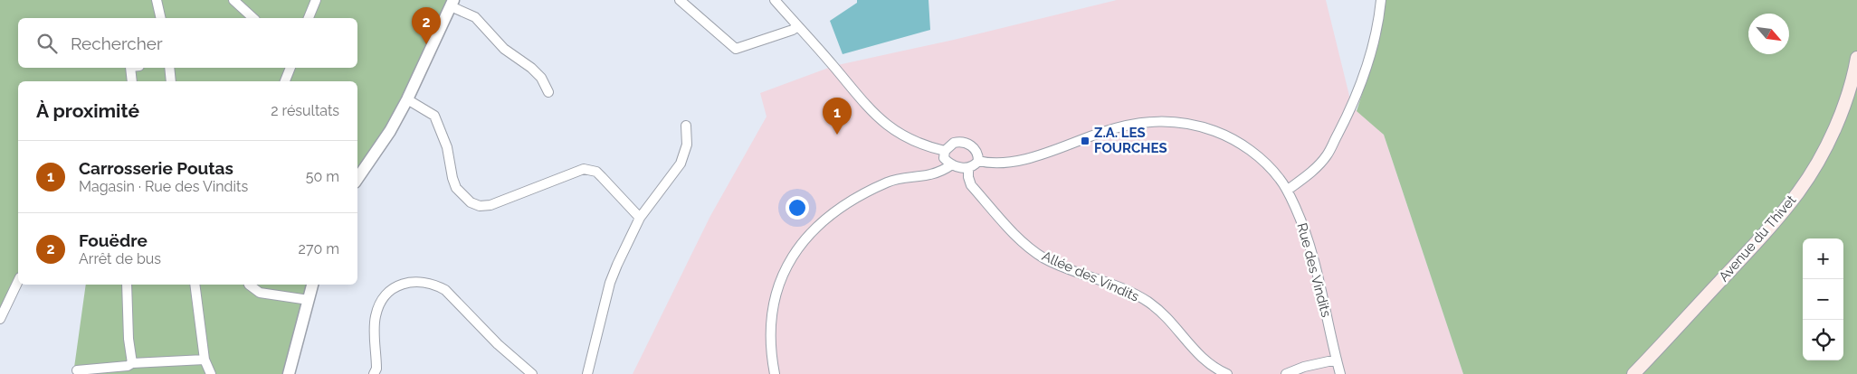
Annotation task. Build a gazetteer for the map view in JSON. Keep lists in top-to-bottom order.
{
  "streets": {
    "main road": ["Avenue du Thivet"],
    "street": ["Rue des Vindits", "Allée des Vindits"]
  },
  "crossings": [
    ["Rue des Vindits", "Allée des Vindits"]
  ],
  "places": {
    "transit": ["Z.A. LES FOURCHES"]
  },
  "north": "bottom right",
  "page": {
    "pins": ["2", "1"],
    "search": "Rechercher",
    "heading": ["À proximité", "2 résultats"],
    "list": [
      {
        "mark": "1",
        "name": "Carrosserie Poutas",
        "note": "Magasin · Rue des Vindits",
        "value": "50 m"
      },
      {
        "mark": "2",
        "name": "Fouëdre",
        "note": "Arrêt de bus",
        "value": "270 m"
      }
    ],
    "map_buttons": ["+", "−"]
  }
}
